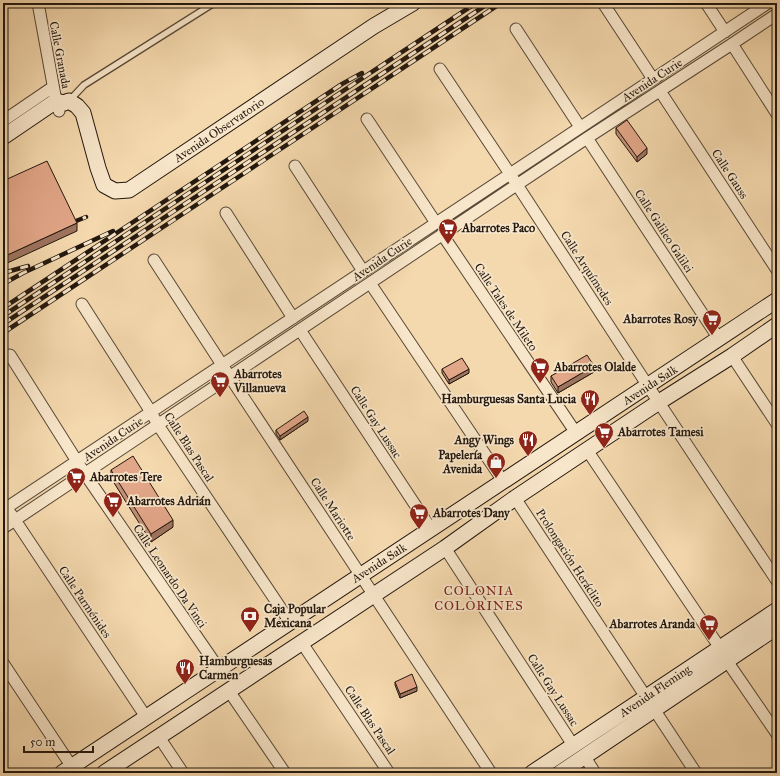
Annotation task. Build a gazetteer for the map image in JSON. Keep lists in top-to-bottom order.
{
  "streets": {
    "main road": ["Avenida Observatorio", "Avenida Salk", "Avenida Fleming"],
    "street": [
      "Calle Granada",
      "Avenida Curie",
      "Calle Gauss",
      "Calle Galileo Galilei",
      "Calle Arquímedes",
      "Calle Tales de Mileto",
      "Calle Gay Lussac",
      "Calle Blas Pascal",
      "Calle Mariotte",
      "Prolongación Heráclito",
      "Calle Leonardo Da Vinci",
      "Calle Parménides"
    ]
  },
  "crossings": [
    ["Calle Granada", "Avenida Observatorio"],
    ["Avenida Curie", "Calle Gauss"],
    ["Avenida Curie", "Calle Galileo Galilei"],
    ["Avenida Curie", "Calle Arquímedes"],
    ["Avenida Curie", "Calle Tales de Mileto"],
    ["Avenida Curie", "Calle Gay Lussac"],
    ["Avenida Curie", "Calle Blas Pascal"],
    ["Avenida Curie", "Calle Mariotte"],
    ["Avenida Curie", "Calle Leonardo Da Vinci"],
    ["Avenida Curie", "Calle Parménides"],
    ["Calle Galileo Galilei", "Avenida Salk"],
    ["Calle Arquímedes", "Avenida Salk"],
    ["Calle Tales de Mileto", "Avenida Salk"],
    ["Avenida Salk", "Calle Gay Lussac"],
    ["Avenida Salk", "Calle Blas Pascal"],
    ["Avenida Salk", "Calle Mariotte"],
    ["Avenida Salk", "Prolongación Heráclito"],
    ["Avenida Salk", "Calle Leonardo Da Vinci"],
    ["Avenida Salk", "Calle Parménides"],
    ["Calle Gay Lussac", "Avenida Fleming"],
    ["Prolongación Heráclito", "Avenida Fleming"]
  ],
  "districts": ["COLONIA COLORINES"],
  "places": {
    "supermarket": [
      "Abarrotes Paco",
      "Abarrotes Rosy",
      "Abarrotes Olalde",
      "Abarrotes Villanueva",
      "Abarrotes Tamesi",
      "Abarrotes Tere",
      "Abarrotes Adrián",
      "Abarrotes Dany",
      "Abarrotes Aranda"
    ],
    "restaurant": ["Hamburguesas Santa Lucia", "Angy Wings", "Hamburguesas Carmen"],
    "shop": ["Papelería Avenida"],
    "bank": ["Caja Popular Mexicana"]
  },
  "scale_bar": "50 m"
}
